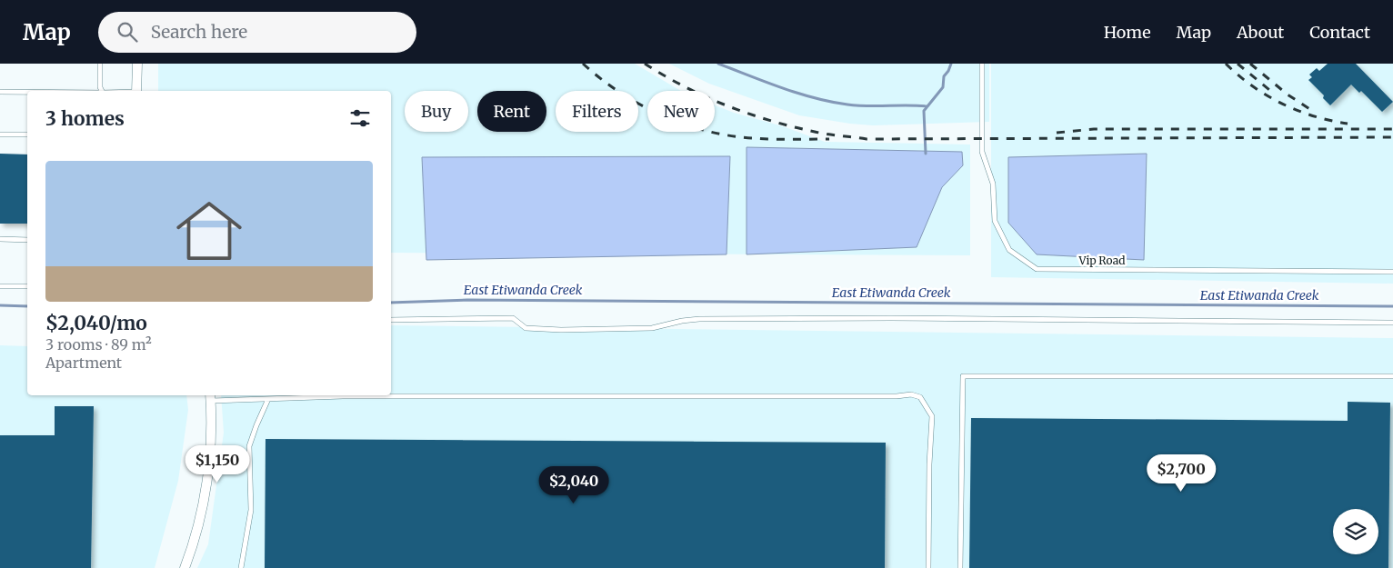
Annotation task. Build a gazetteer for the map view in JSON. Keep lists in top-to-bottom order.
{
  "streets": {
    "lane": ["Vip Road"]
  },
  "water": ["East Etiwanda Creek"],
  "page": {
    "header": "Map",
    "search": "Search here",
    "nav": [
      "Home",
      "Map",
      "About",
      "Contact"
    ],
    "chip": [
      "Buy",
      "Rent",
      "Filters",
      "New"
    ],
    "heading": "3 homes",
    "list": [
      {
        "name": "$2,040/mo",
        "note": "3 rooms · 89 m² · Apartment"
      }
    ],
    "price": ["$1,150", "$2,700", "$2,040"]
  }
}
